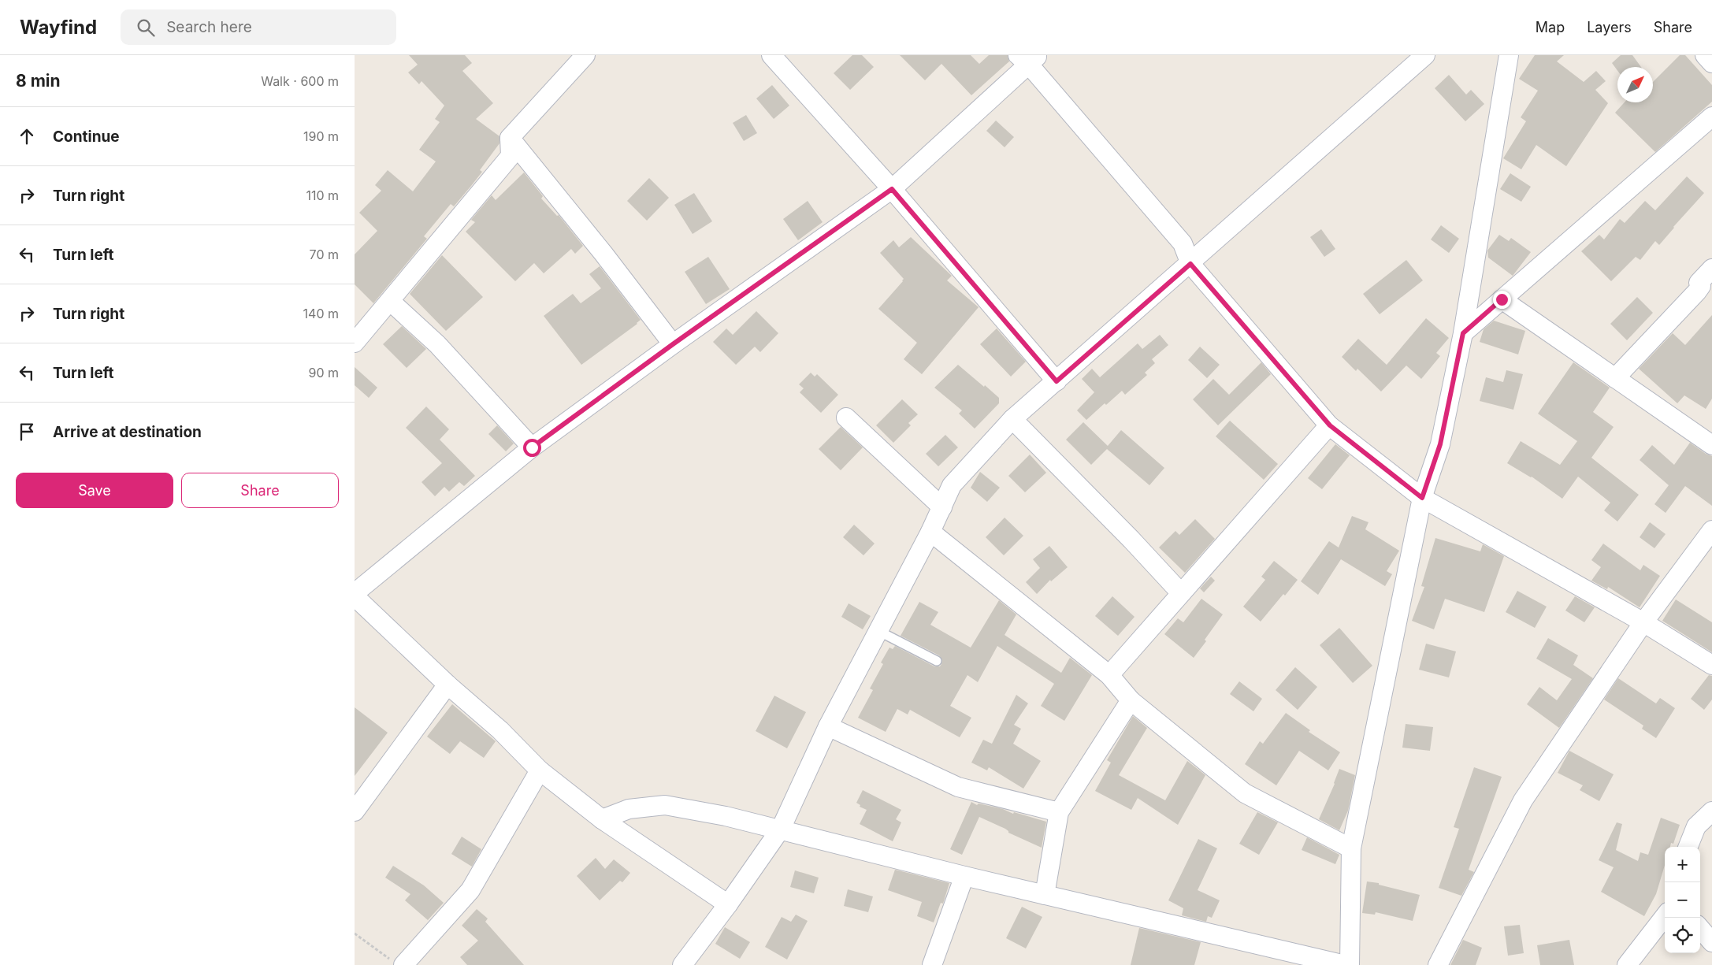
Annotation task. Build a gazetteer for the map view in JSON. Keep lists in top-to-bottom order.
{
  "north": "top right",
  "page": {
    "header": "Wayfind",
    "search": "Search here",
    "nav": ["Map", "Layers", "Share"],
    "heading": ["8 min", "Walk · 600 m"],
    "list": [
      ["Continue", "190 m"],
      ["Turn right", "110 m"],
      ["Turn left", "70 m"],
      ["Turn right", "140 m"],
      ["Turn left", "90 m"],
      "Arrive at destination"
    ],
    "buttons": ["Save", "Share"],
    "map_buttons": ["+", "−"]
  }
}
